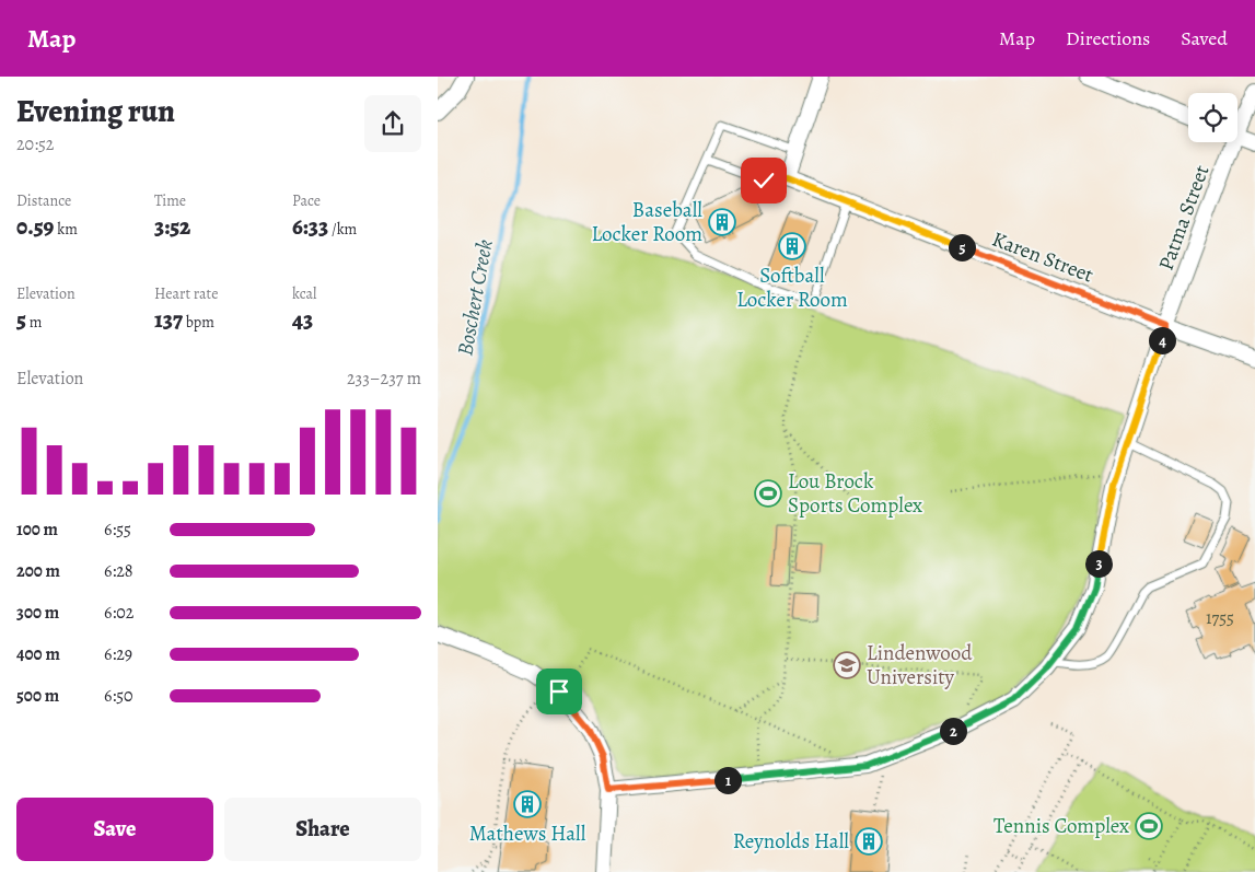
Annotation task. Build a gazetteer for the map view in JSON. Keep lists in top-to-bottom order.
{
  "streets": {
    "street": ["Patma Street", "Karen Street"]
  },
  "crossings": [
    ["Patma Street", "Karen Street"]
  ],
  "water": ["Boschert Creek"],
  "places": {
    "building": [
      "Baseball Locker Room",
      "Softball Locker Room",
      "Mathews Hall",
      "Reynolds Hall"
    ],
    "sports": ["Lou Brock Sports Complex", "Tennis Complex"],
    "school or university": ["Lindenwood University"]
  },
  "house_numbers": ["1755"],
  "page": {
    "header": "Map",
    "nav": ["Map", "Directions", "Saved"],
    "heading": ["Evening run", "20:52"],
    "stats": [
      ["Distance", "0.59 km"],
      ["Time", "3:52"],
      ["Pace", "6:33 /km"],
      ["Elevation", "5 m"],
      ["Heart rate", "137 bpm"],
      ["kcal", "43"]
    ],
    "pins": [
      "5",
      "4",
      "3",
      "2",
      "1"
    ],
    "chart": ["Elevation", "233–237 m"],
    "list": [
      {
        "name": "100 m",
        "note": "6:55"
      },
      {
        "name": "200 m",
        "note": "6:28"
      },
      {
        "name": "300 m",
        "note": "6:02"
      },
      {
        "name": "400 m",
        "note": "6:29"
      },
      {
        "name": "500 m",
        "note": "6:50"
      }
    ],
    "buttons": ["Save", "Share"]
  }
}
